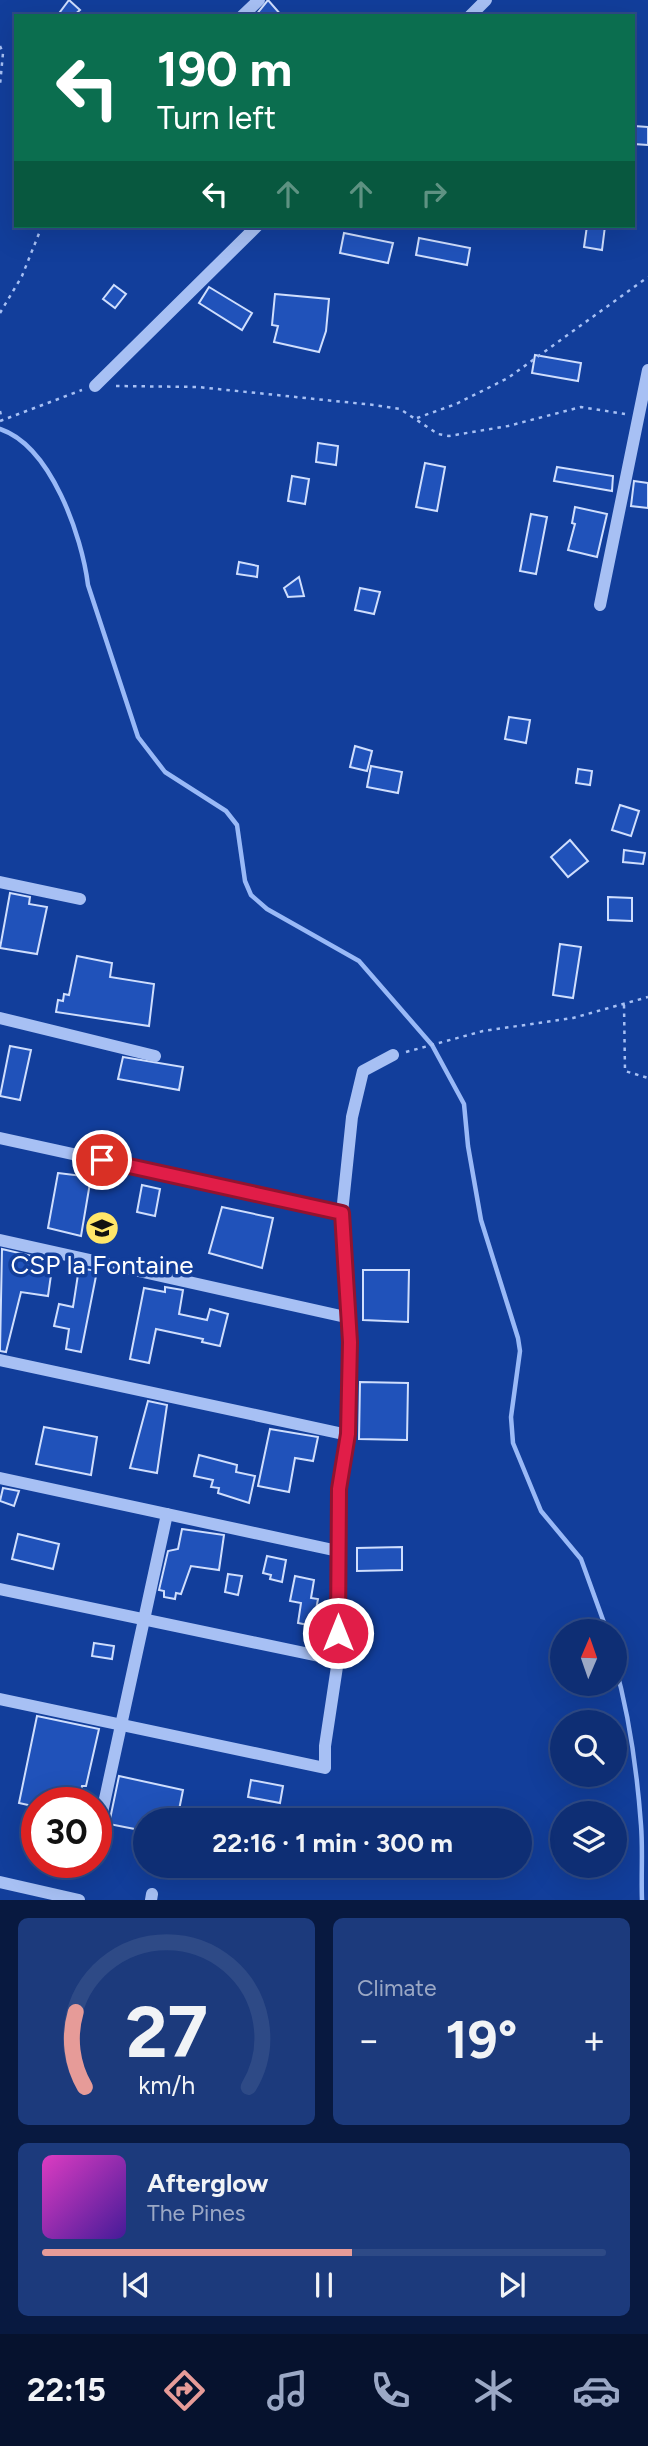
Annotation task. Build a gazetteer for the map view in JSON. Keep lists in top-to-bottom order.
{
  "places": {
    "school or university": ["CSP la Fontaine"]
  },
  "north": "top",
  "page": {
    "turn": ["190 m", "Turn left"],
    "limit": "30",
    "trip": "22:16 · 1 min · 300 m",
    "tile": "Climate",
    "heat": ["−", "19°", "+"],
    "song": ["Afterglow", "The Pines"],
    "tabs": "22:15",
    "gauge": ["27", "km/h"]
  }
}
